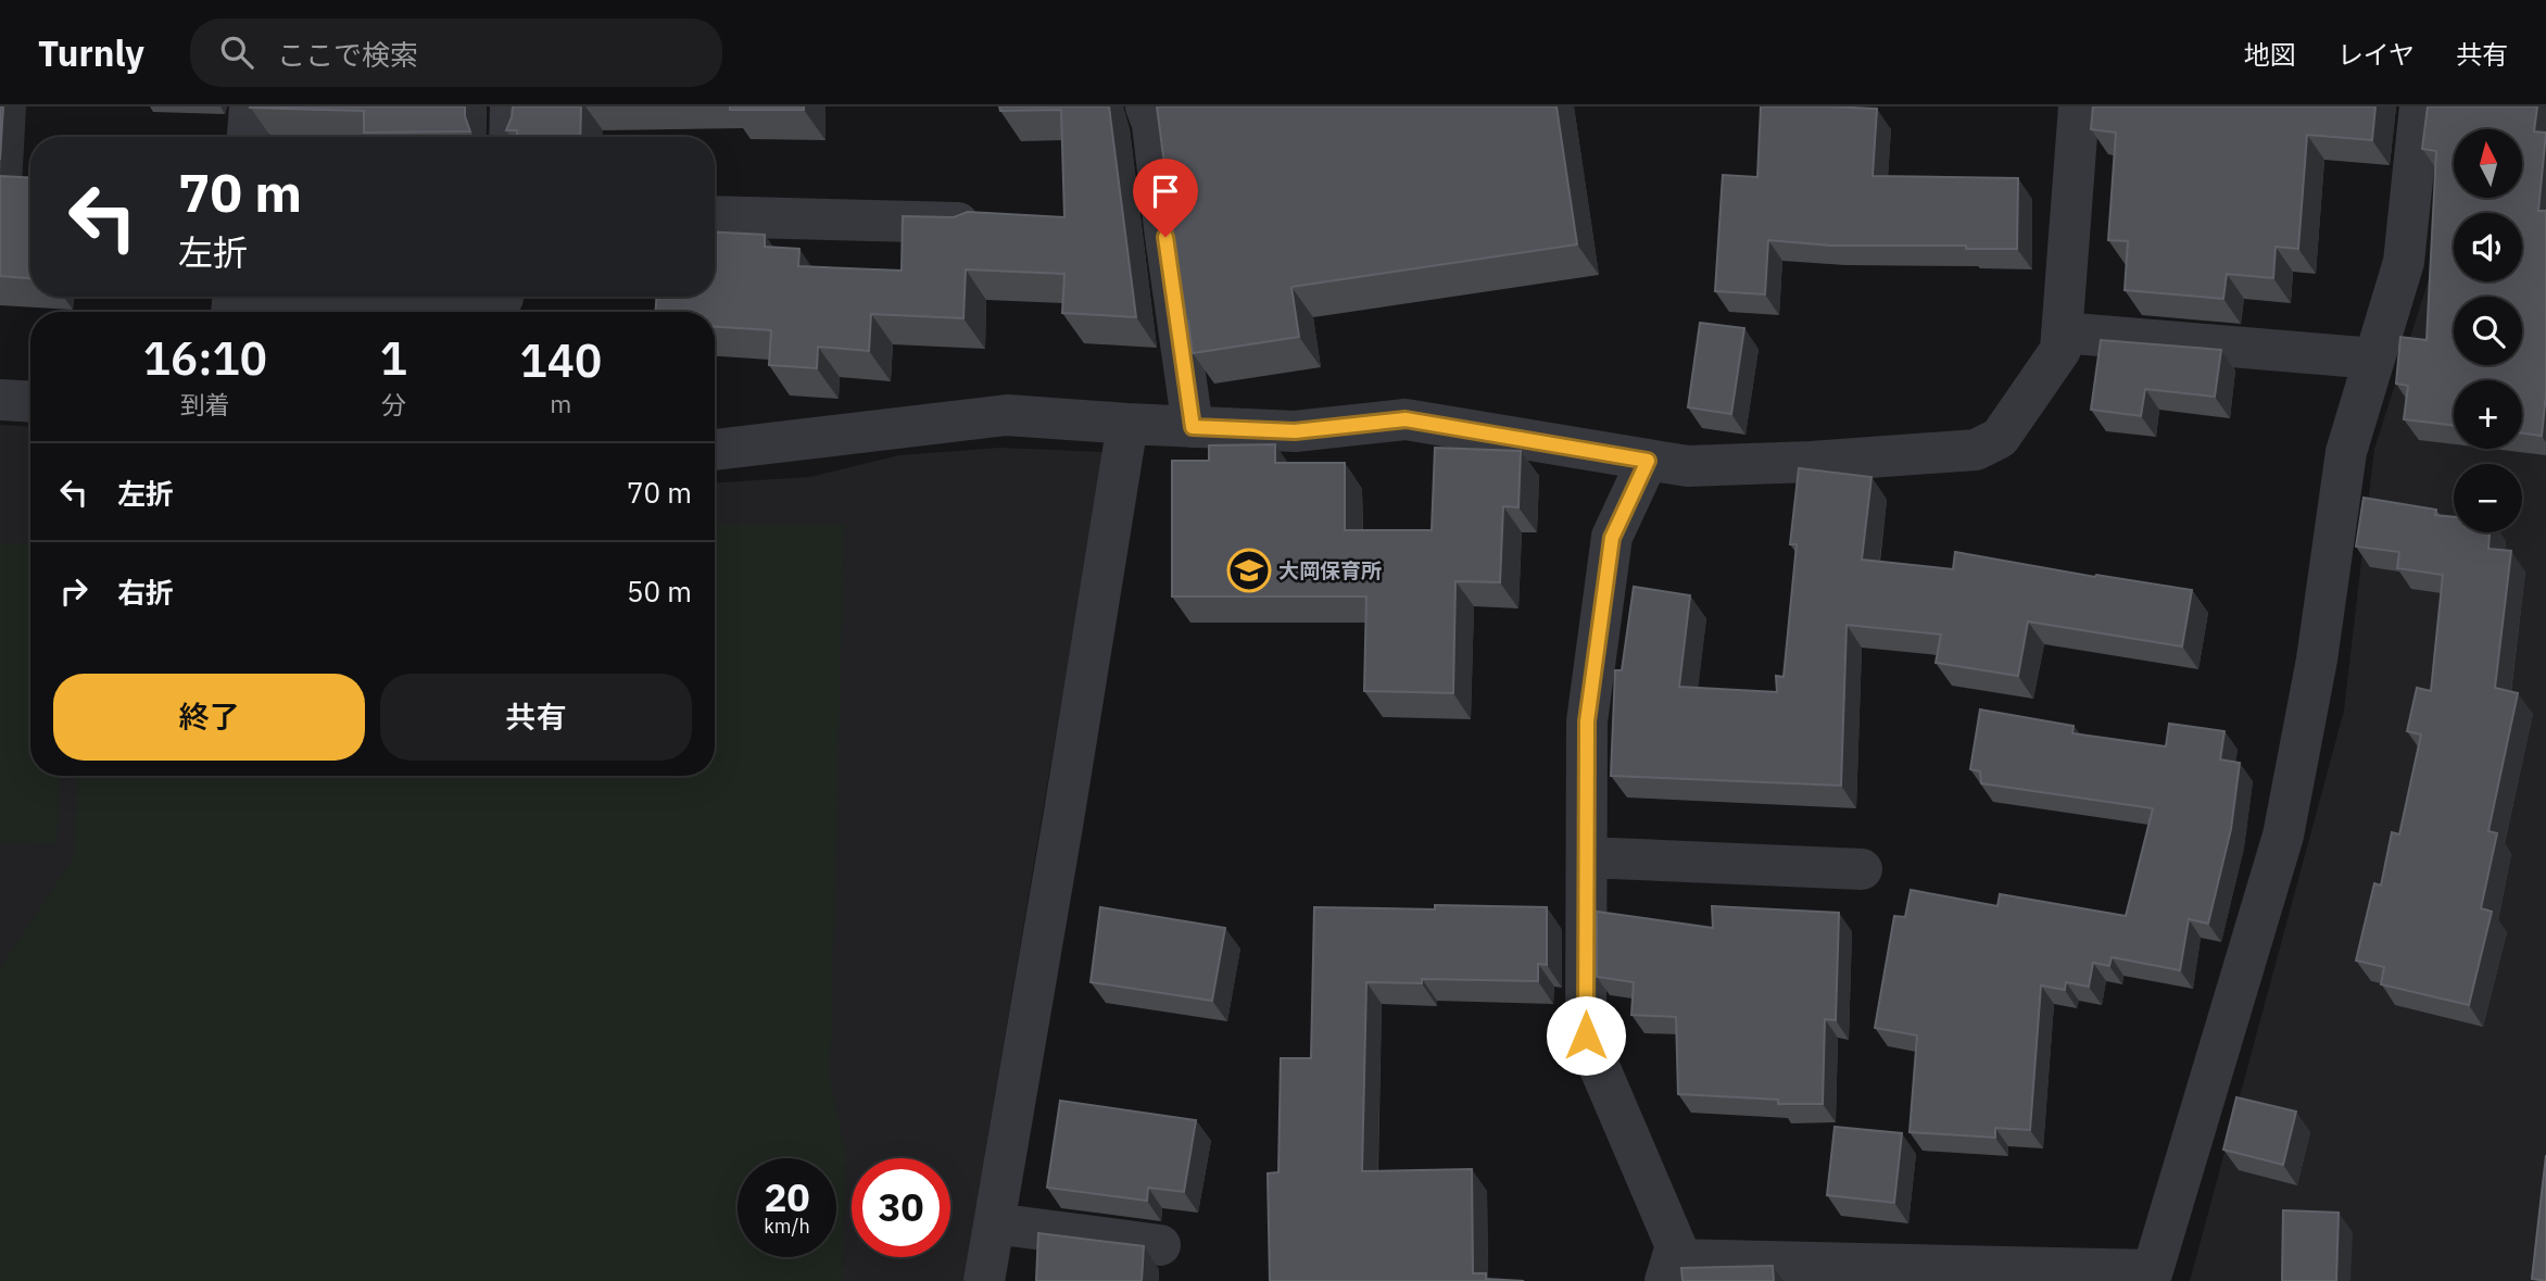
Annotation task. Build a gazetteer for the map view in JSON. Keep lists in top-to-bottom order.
{
  "places": {
    "school or university": ["大岡保育所"]
  },
  "north": "top",
  "page": {
    "header": "Turnly",
    "search": "ここで検索",
    "nav": ["地図", "レイヤ", "共有"],
    "map_buttons": ["+", "−"],
    "turn": ["70 m", "左折"],
    "eta": [
      "16:10",
      "到着",
      "1",
      "分",
      "140",
      "m"
    ],
    "list": [
      {
        "name": "左折",
        "value": "70 m"
      },
      {
        "name": "右折",
        "value": "50 m"
      }
    ],
    "buttons": ["終了", "共有"],
    "speed": "20 km/h",
    "limit": "30"
  }
}
